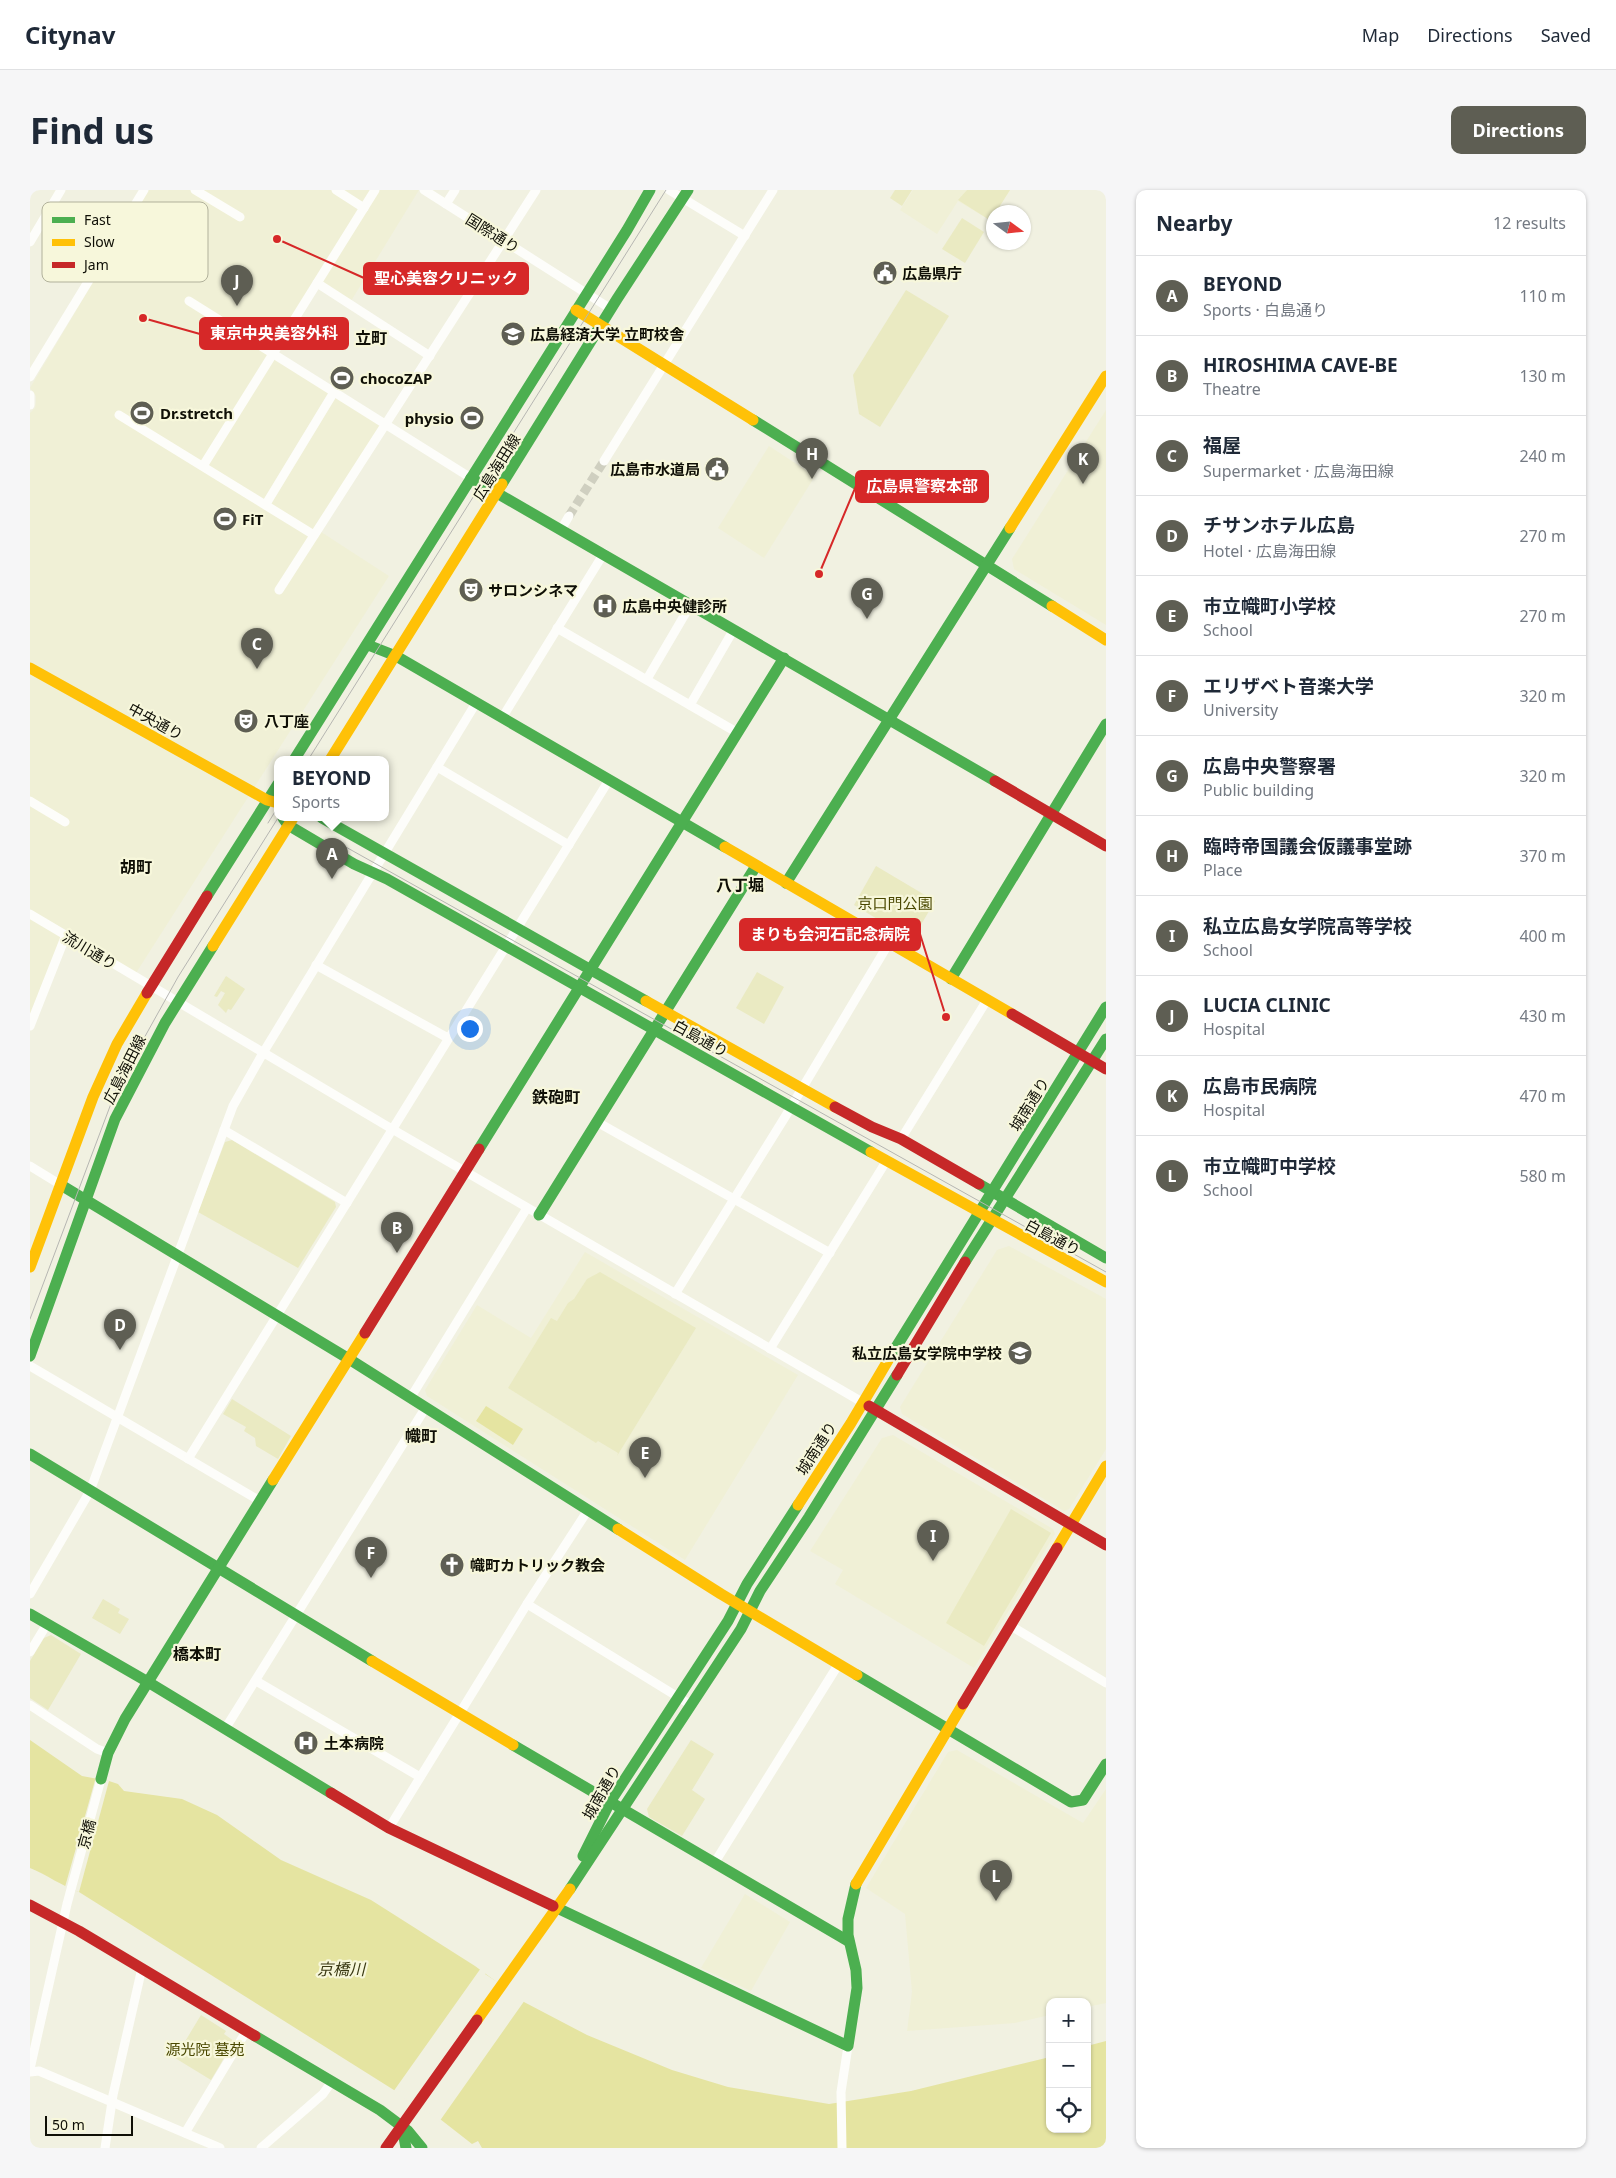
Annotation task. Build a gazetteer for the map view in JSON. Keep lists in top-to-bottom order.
{
  "streets": {
    "street": [
      "国際通り",
      "広島海田線",
      "中央通り",
      "流川通り",
      "白島通り",
      "城南通り",
      "京橋"
    ]
  },
  "crossings": [
    ["国際通り", "広島海田線"],
    ["広島海田線", "中央通り"],
    ["広島海田線", "流川通り"],
    ["流川通り", "城南通り"],
    ["白島通り", "城南通り"]
  ],
  "districts": [
    "立町",
    "胡町",
    "八丁堀",
    "鉄砲町",
    "幟町",
    "橋本町"
  ],
  "water": ["京橋川"],
  "parks": ["京口門公園", "源光院 墓苑"],
  "places": {
    "other": [
      "聖心美容クリニック",
      "東京中央美容外科",
      "広島県警察本部",
      "まりも会河石記念病院"
    ],
    "public building": ["広島県庁", "広島市水道局"],
    "school or university": ["広島経済大学 立町校舎", "私立広島女学院中学校"],
    "sports": [
      "chocoZAP",
      "Dr.stretch",
      "physio",
      "FiT"
    ],
    "theatre": ["サロンシネマ", "八丁座"],
    "hospital": ["広島中央健診所", "土本病院"],
    "church": ["幟町カトリック教会"]
  },
  "legend": ["Fast", "Slow", "Jam"],
  "scale_bar": "50 m",
  "north": "right",
  "page": {
    "header": "Citynav",
    "nav": ["Map", "Directions", "Saved"],
    "buttons": "Directions",
    "title": "Find us",
    "heading": ["Nearby", "12 results"],
    "list": [
      {
        "mark": "A",
        "name": "BEYOND",
        "note": "Sports · 白島通り",
        "value": "110 m"
      },
      {
        "mark": "B",
        "name": "HIROSHIMA CAVE-BE",
        "note": "Theatre",
        "value": "130 m"
      },
      {
        "mark": "C",
        "name": "福屋",
        "note": "Supermarket · 広島海田線",
        "value": "240 m"
      },
      {
        "mark": "D",
        "name": "チサンホテル広島",
        "note": "Hotel · 広島海田線",
        "value": "270 m"
      },
      {
        "mark": "E",
        "name": "市立幟町小学校",
        "note": "School",
        "value": "270 m"
      },
      {
        "mark": "F",
        "name": "エリザベト音楽大学",
        "note": "University",
        "value": "320 m"
      },
      {
        "mark": "G",
        "name": "広島中央警察署",
        "note": "Public building",
        "value": "320 m"
      },
      {
        "mark": "H",
        "name": "臨時帝国議会仮議事堂跡",
        "note": "Place",
        "value": "370 m"
      },
      {
        "mark": "I",
        "name": "私立広島女学院高等学校",
        "note": "School",
        "value": "400 m"
      },
      {
        "mark": "J",
        "name": "LUCIA CLINIC",
        "note": "Hospital",
        "value": "430 m"
      },
      {
        "mark": "K",
        "name": "広島市民病院",
        "note": "Hospital",
        "value": "470 m"
      },
      {
        "mark": "L",
        "name": "市立幟町中学校",
        "note": "School",
        "value": "580 m"
      }
    ],
    "pins": [
      "J",
      "H",
      "K",
      "G",
      "C",
      "A",
      "B",
      "D",
      "E",
      "I",
      "F",
      "L"
    ],
    "popup": ["BEYOND", "Sports"],
    "map_buttons": ["+", "−"],
    "scale": "50 m"
  }
}
